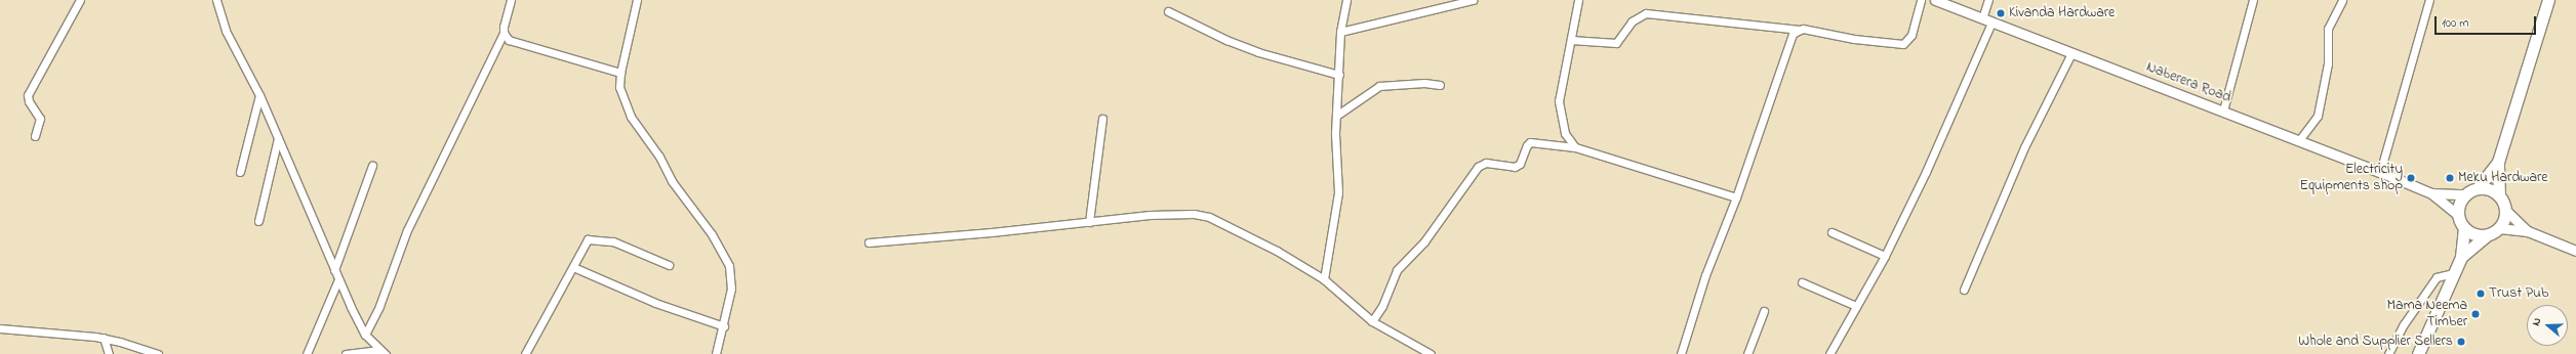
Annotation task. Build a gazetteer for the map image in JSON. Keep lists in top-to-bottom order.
{
  "streets": {
    "street": ["Naberera Road"]
  },
  "places": [
    "Kivanda Hardware",
    "Electricity Equipments shop",
    "Meku Hardware",
    "Trust Pub",
    "Mama Neema Timber",
    "Whole and Supplier Sellers"
  ],
  "scale_bar": "100 m",
  "north": "left"
}
